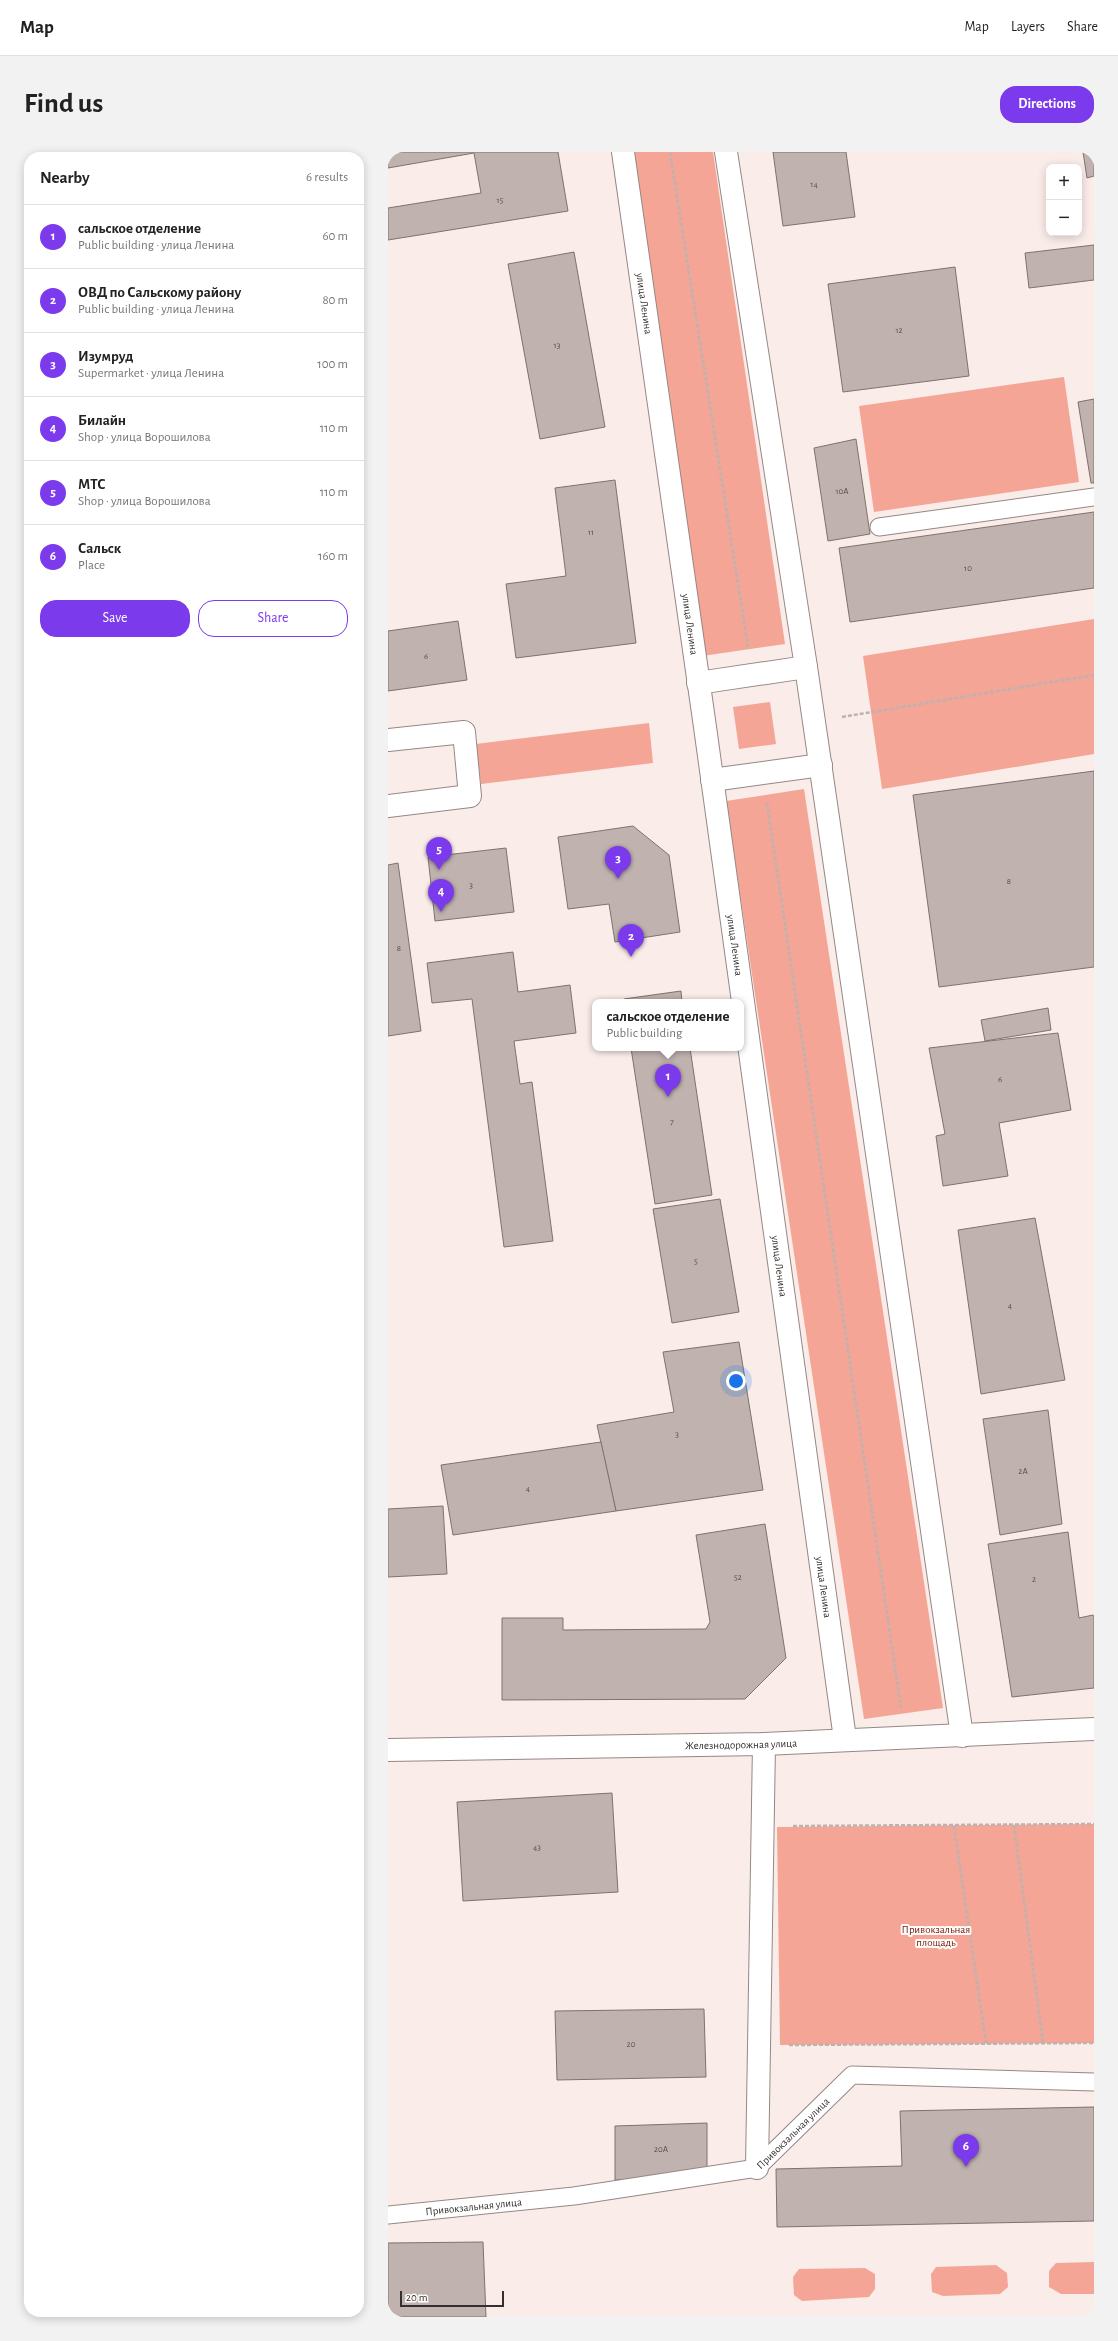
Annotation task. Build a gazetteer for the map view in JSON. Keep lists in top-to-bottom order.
{
  "streets": {
    "street": ["улица Ленина", "Железнодорожная улица"],
    "lane": ["Привокзальная улица"]
  },
  "crossings": [
    ["улица Ленина", "Железнодорожная улица"]
  ],
  "parks": ["Привокзальная площадь"],
  "house_numbers": [
    "14",
    "15",
    "12",
    "13",
    "10А",
    "11",
    "10",
    "6",
    "8",
    "3",
    "8",
    "6",
    "7",
    "5",
    "4",
    "3",
    "2А",
    "4",
    "52",
    "2",
    "43",
    "20",
    "20А"
  ],
  "scale_bar": "20 m",
  "page": {
    "header": "Map",
    "nav": ["Map", "Layers", "Share"],
    "buttons": [
      "Directions",
      ["Save", "Share"]
    ],
    "title": "Find us",
    "heading": ["Nearby", "6 results"],
    "map_buttons": ["+", "−"],
    "list": [
      {
        "mark": "1",
        "name": "сальское отделение",
        "note": "Public building · улица Ленина",
        "value": "60 m"
      },
      {
        "mark": "2",
        "name": "ОВД по Сальскому району",
        "note": "Public building · улица Ленина",
        "value": "80 m"
      },
      {
        "mark": "3",
        "name": "Изумруд",
        "note": "Supermarket · улица Ленина",
        "value": "100 m"
      },
      {
        "mark": "4",
        "name": "Билайн",
        "note": "Shop · улица Ворошилова",
        "value": "110 m"
      },
      {
        "mark": "5",
        "name": "МТС",
        "note": "Shop · улица Ворошилова",
        "value": "110 m"
      },
      {
        "mark": "6",
        "name": "Сальск",
        "note": "Place",
        "value": "160 m"
      }
    ],
    "pins": [
      "5",
      "3",
      "4",
      "2",
      "1",
      "6"
    ],
    "popup": ["сальское отделение", "Public building"],
    "scale": "20 m"
  }
}
